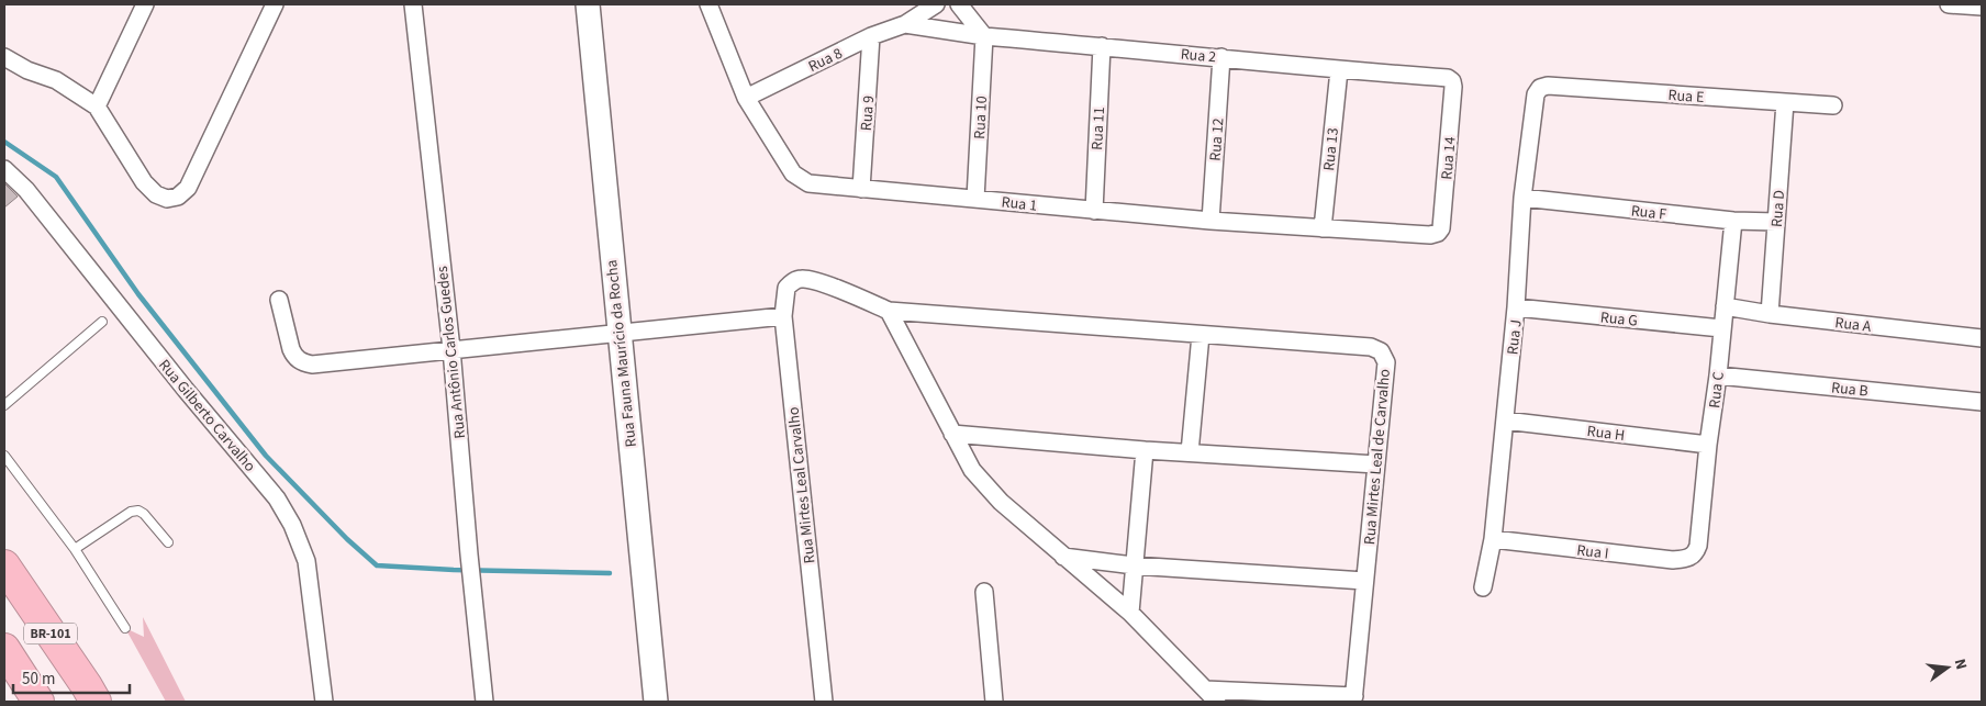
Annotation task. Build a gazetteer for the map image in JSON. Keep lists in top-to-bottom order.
{
  "streets": {
    "highway": ["BR-101"],
    "street": [
      "Rua 2",
      "Rua 8",
      "Rua E",
      "Rua 9",
      "Rua 10",
      "Rua 11",
      "Rua 12",
      "Rua 13",
      "Rua 14",
      "Rua 1",
      "Rua D",
      "Rua F",
      "Rua G",
      "Rua A",
      "Rua J",
      "Rua Antônio Carlos Guedes",
      "Rua Fauna Maurício da Rocha",
      "Rua B",
      "Rua C",
      "Rua Gilberto Carvalho",
      "Rua H",
      "Rua Mirtes Leal de Carvalho",
      "Rua Mirtes Leal Carvalho",
      "Rua I"
    ]
  },
  "crossings": [
    ["Rua 2", "Rua 10"],
    ["Rua 2", "Rua 11"],
    ["Rua 2", "Rua 12"],
    ["Rua 2", "Rua 13"],
    ["Rua 2", "Rua 14"],
    ["Rua 8", "Rua 9"],
    ["Rua 8", "Rua 1"],
    ["Rua E", "Rua D"],
    ["Rua E", "Rua J"],
    ["Rua 9", "Rua 1"],
    ["Rua 10", "Rua 1"],
    ["Rua 11", "Rua 1"],
    ["Rua 12", "Rua 1"],
    ["Rua 13", "Rua 1"],
    ["Rua 14", "Rua 1"],
    ["Rua D", "Rua F"],
    ["Rua D", "Rua A"],
    ["Rua F", "Rua J"],
    ["Rua F", "Rua C"],
    ["Rua G", "Rua J"],
    ["Rua G", "Rua C"],
    ["Rua A", "Rua C"],
    ["Rua J", "Rua H"],
    ["Rua J", "Rua I"],
    ["Rua B", "Rua C"],
    ["Rua C", "Rua H"],
    ["Rua C", "Rua I"],
    ["Rua Mirtes Leal de Carvalho", "Rua Mirtes Leal Carvalho"]
  ],
  "scale_bar": "50 m",
  "north": "right"
}
